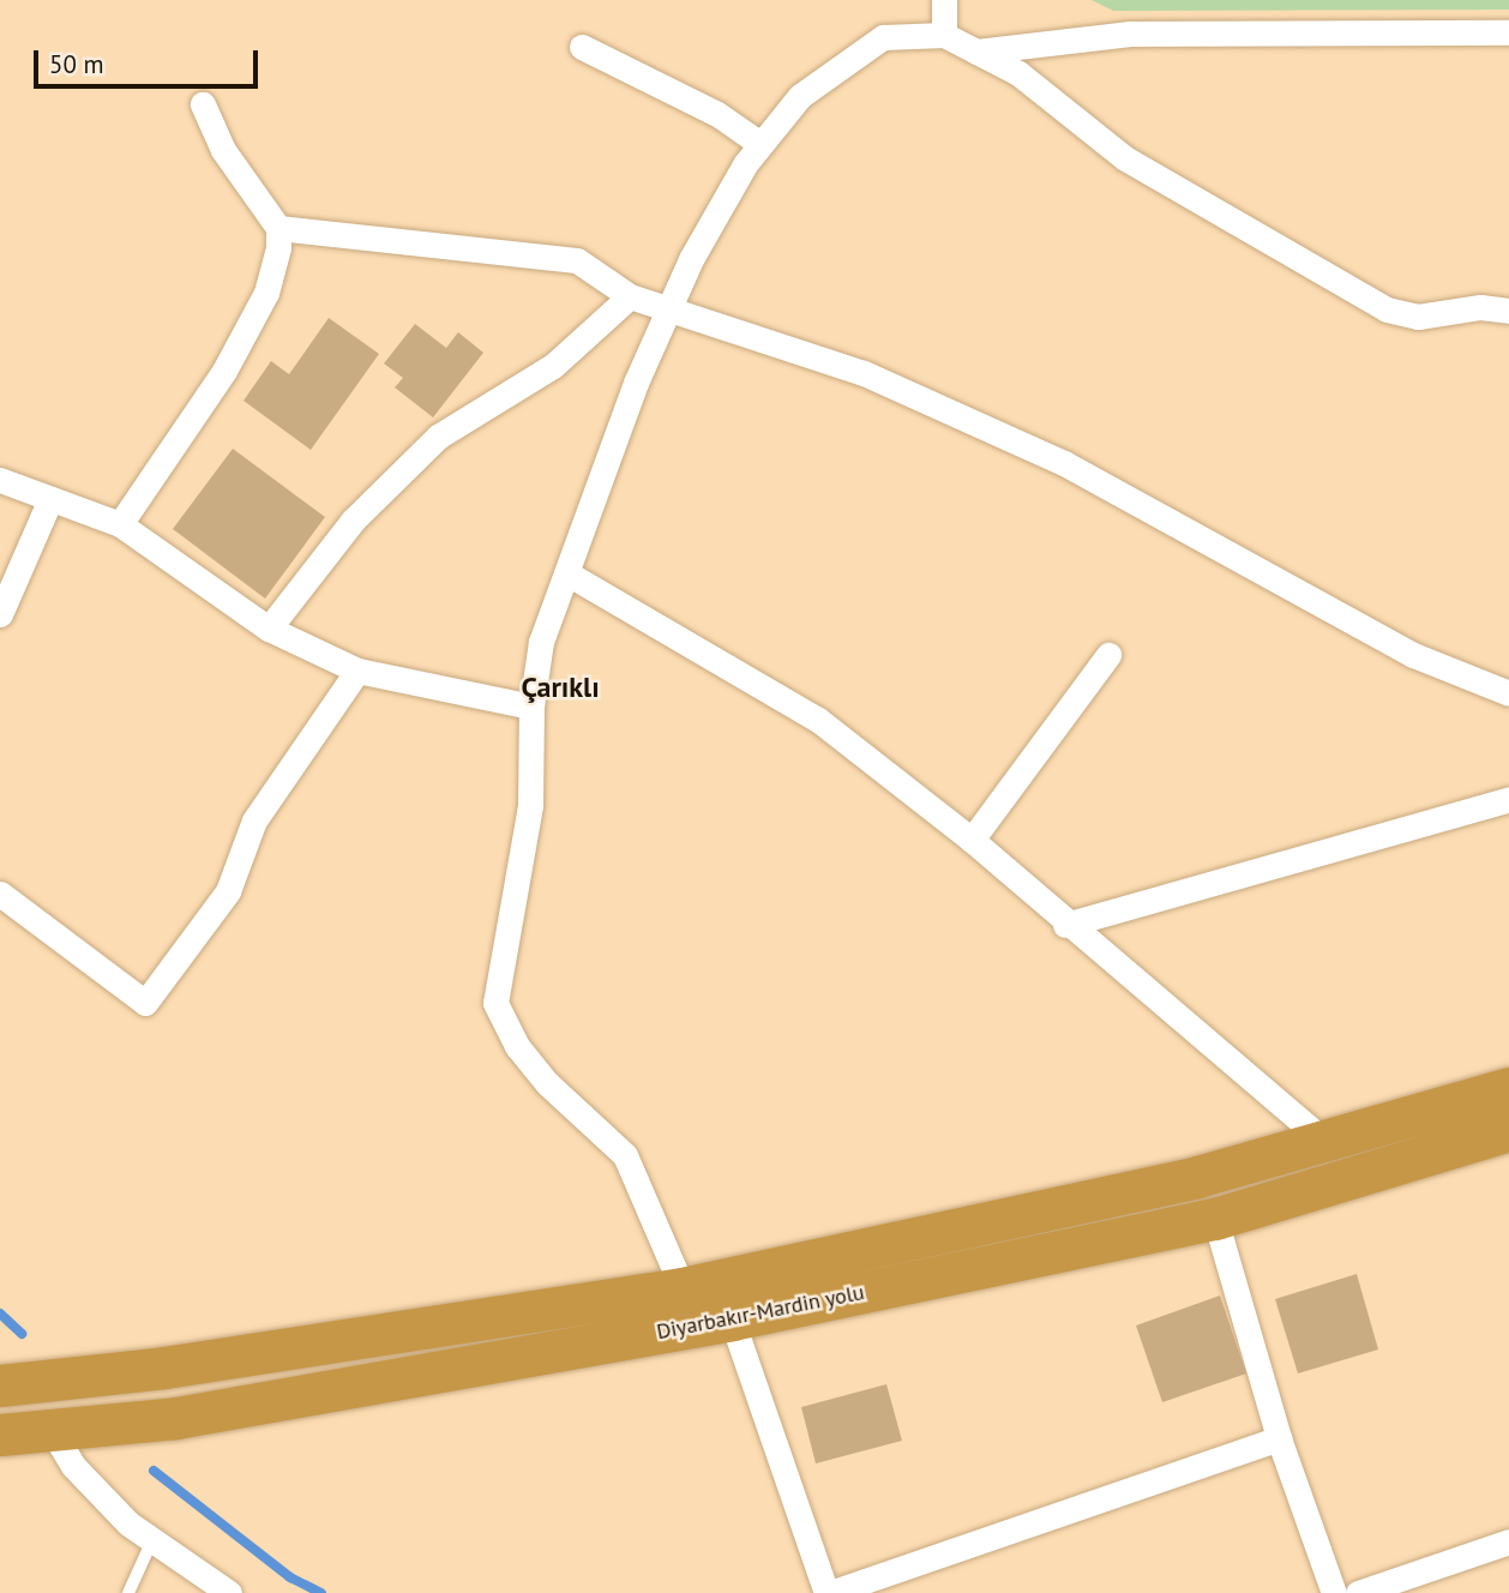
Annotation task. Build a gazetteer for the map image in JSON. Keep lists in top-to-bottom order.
{
  "streets": {
    "highway": ["Diyarbakır-Mardin yolu"]
  },
  "districts": ["Çarıklı"],
  "scale_bar": "50 m"
}
